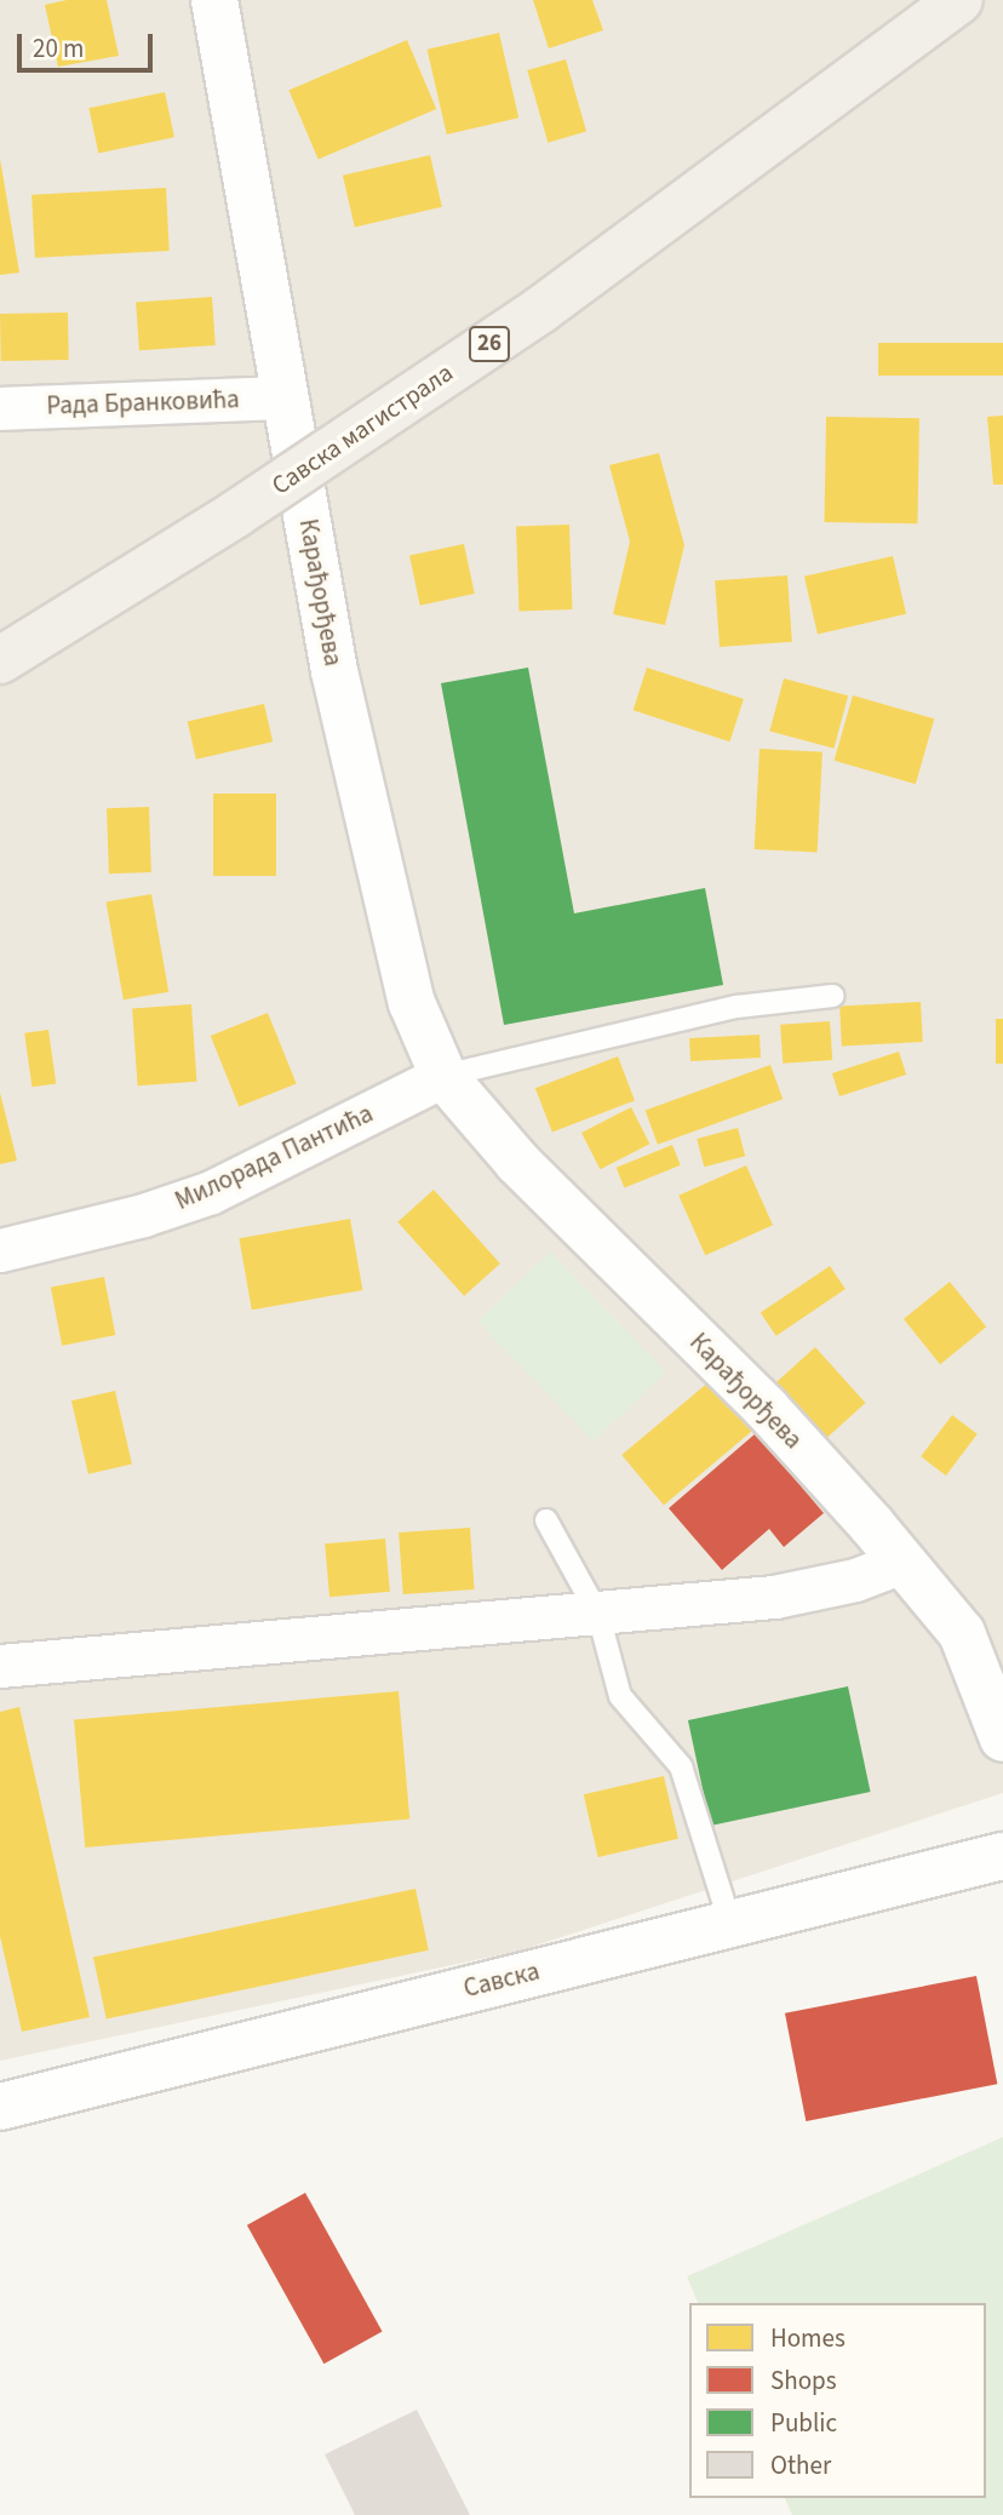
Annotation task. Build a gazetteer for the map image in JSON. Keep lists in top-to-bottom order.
{
  "streets": {
    "main road": ["26", "Савска магистрала"],
    "street": [
      "Рада Бранковића",
      "Карађорђева",
      "Милорада Пантића",
      "Савска"
    ]
  },
  "crossings": [
    ["Рада Бранковића", "Карађорђева"],
    ["Карађорђева", "Милорада Пантића"]
  ],
  "legend": [
    "Homes",
    "Shops",
    "Public",
    "Other"
  ],
  "scale_bar": "20 m"
}
